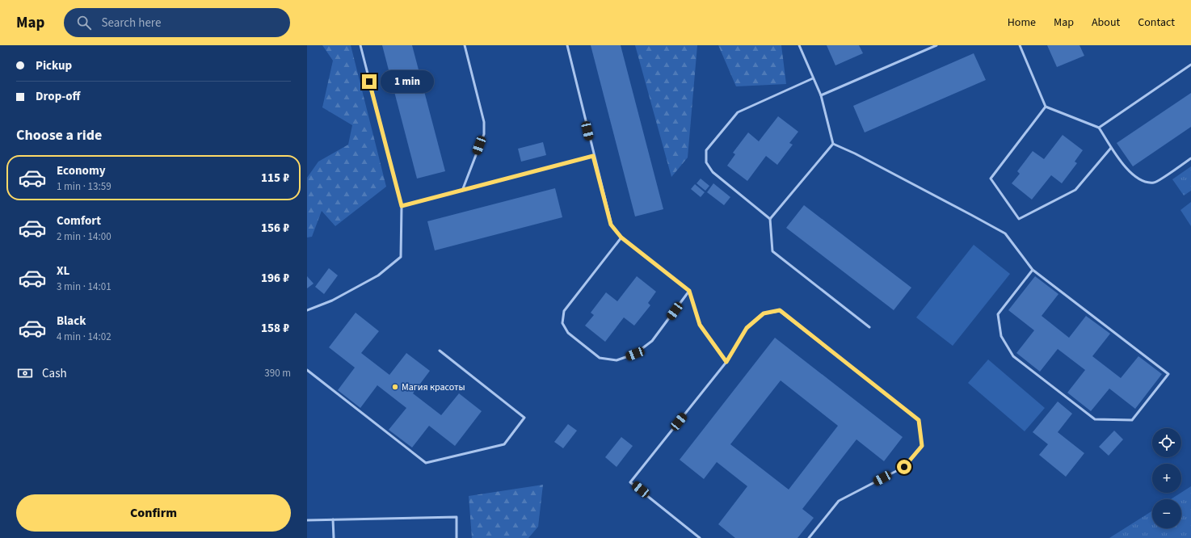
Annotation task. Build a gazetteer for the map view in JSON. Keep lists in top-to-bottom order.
{
  "places": ["Магия красоты"],
  "page": {
    "header": "Map",
    "search": "Search here",
    "nav": [
      "Home",
      "Map",
      "About",
      "Contact"
    ],
    "banner": ["Pickup", "Drop-off"],
    "bubble": "1 min",
    "heading": "Choose a ride",
    "list": [
      {
        "name": "Economy",
        "note": "1 min · 13:59",
        "value": "115 ₽"
      },
      {
        "name": "Comfort",
        "note": "2 min · 14:00",
        "value": "156 ₽"
      },
      {
        "name": "XL",
        "note": "3 min · 14:01",
        "value": "196 ₽"
      },
      {
        "name": "Black",
        "note": "4 min · 14:02",
        "value": "158 ₽"
      }
    ],
    "pay": ["Cash", "390 m"],
    "map_buttons": ["+", "−"],
    "buttons": "Confirm"
  }
}
